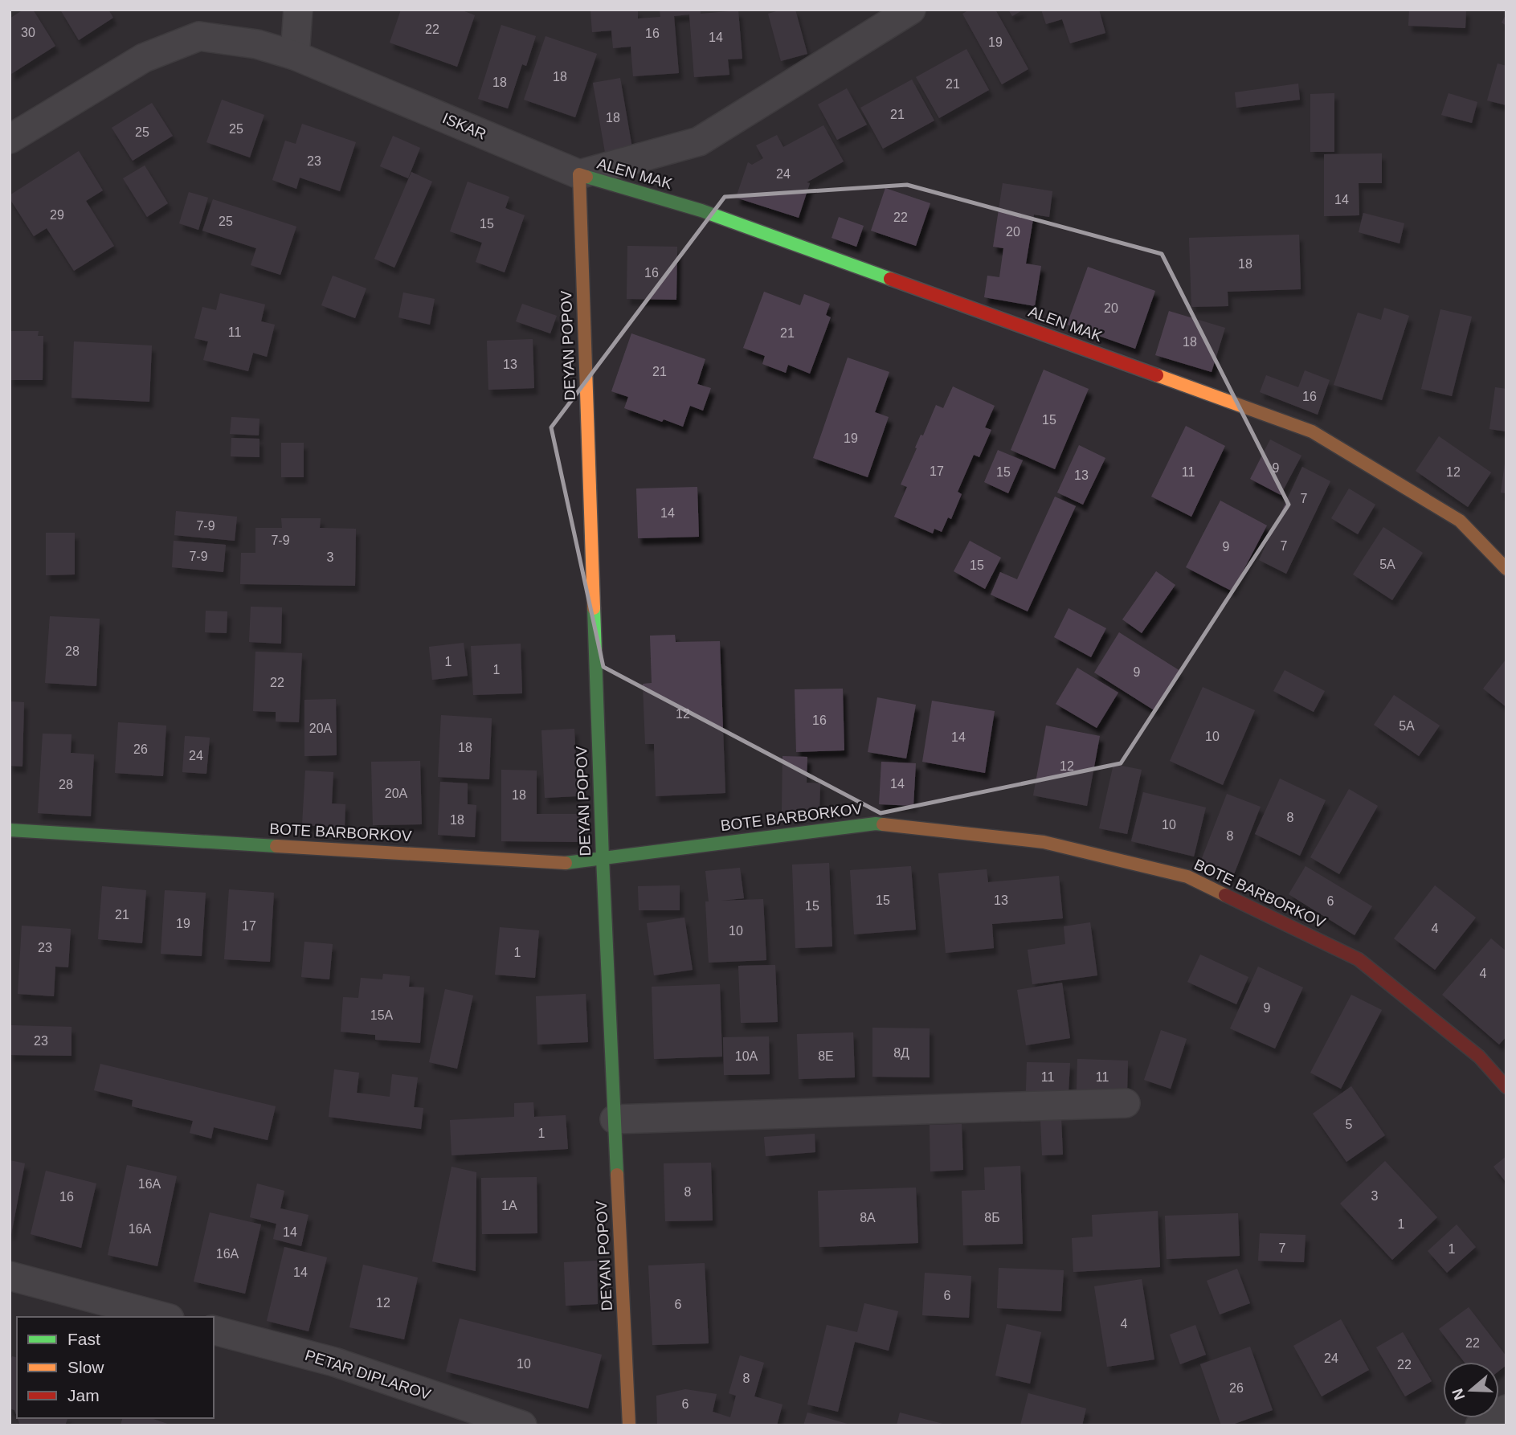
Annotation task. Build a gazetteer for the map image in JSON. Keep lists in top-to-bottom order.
{
  "streets": {
    "street": [
      "ISKAR",
      "ALEN MAK",
      "DEYAN POPOV",
      "BOTE BARBORKOV",
      "PETAR DIPLAROV"
    ]
  },
  "crossings": [
    ["ISKAR", "ALEN MAK"],
    ["ISKAR", "DEYAN POPOV"],
    ["ALEN MAK", "DEYAN POPOV"],
    ["DEYAN POPOV", "BOTE BARBORKOV"]
  ],
  "house_numbers": [
    "22",
    "30",
    "16",
    "14",
    "19",
    "18",
    "18",
    "21",
    "21",
    "18",
    "25",
    "25",
    "23",
    "24",
    "14",
    "29",
    "22",
    "25",
    "15",
    "20",
    "18",
    "16",
    "20",
    "11",
    "21",
    "18",
    "13",
    "21",
    "16",
    "15",
    "19",
    "9",
    "17",
    "15",
    "11",
    "12",
    "13",
    "7",
    "14",
    "7-9",
    "7-9",
    "7",
    "9",
    "7-9",
    "3",
    "5А",
    "15",
    "28",
    "1",
    "1",
    "9",
    "22",
    "12",
    "16",
    "5А",
    "20А",
    "10",
    "14",
    "18",
    "26",
    "24",
    "12",
    "14",
    "28",
    "20А",
    "18",
    "8",
    "18",
    "10",
    "8",
    "15",
    "13",
    "6",
    "15",
    "21",
    "19",
    "17",
    "4",
    "10",
    "23",
    "1",
    "4",
    "9",
    "15А",
    "23",
    "8Д",
    "10А",
    "8Е",
    "11",
    "11",
    "5",
    "1",
    "16А",
    "8",
    "3",
    "16",
    "1А",
    "8А",
    "8Б",
    "1",
    "16А",
    "14",
    "7",
    "1",
    "16А",
    "14",
    "6",
    "12",
    "6",
    "4",
    "22",
    "24",
    "10",
    "22",
    "8",
    "26",
    "6"
  ],
  "legend": ["Fast", "Slow", "Jam"],
  "north": "left"
}
